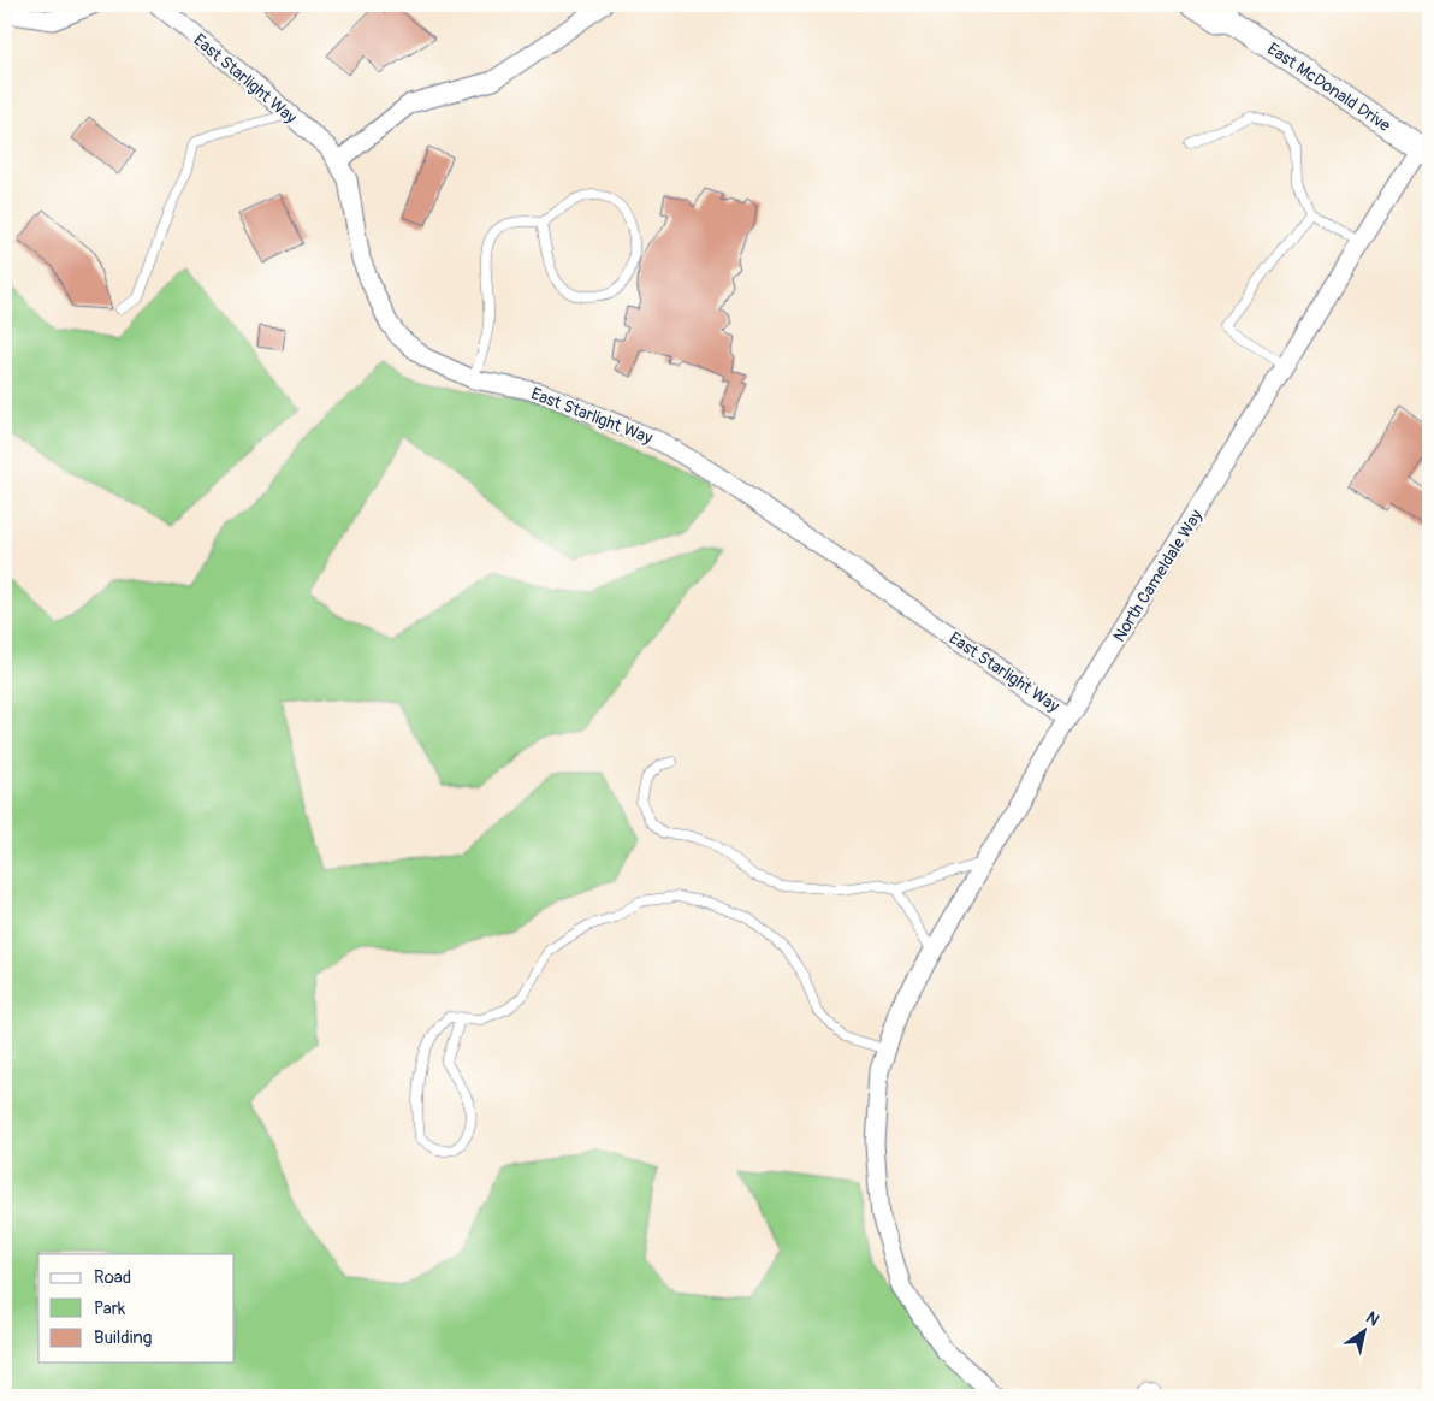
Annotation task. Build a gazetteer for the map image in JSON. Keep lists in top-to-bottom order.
{
  "streets": {
    "street": ["East Starlight Way", "East McDonald Drive", "North Cameldale Way"]
  },
  "crossings": [
    ["East Starlight Way", "North Cameldale Way"],
    ["East McDonald Drive", "North Cameldale Way"]
  ],
  "legend": ["Road", "Park", "Building"],
  "north": "top right"
}
